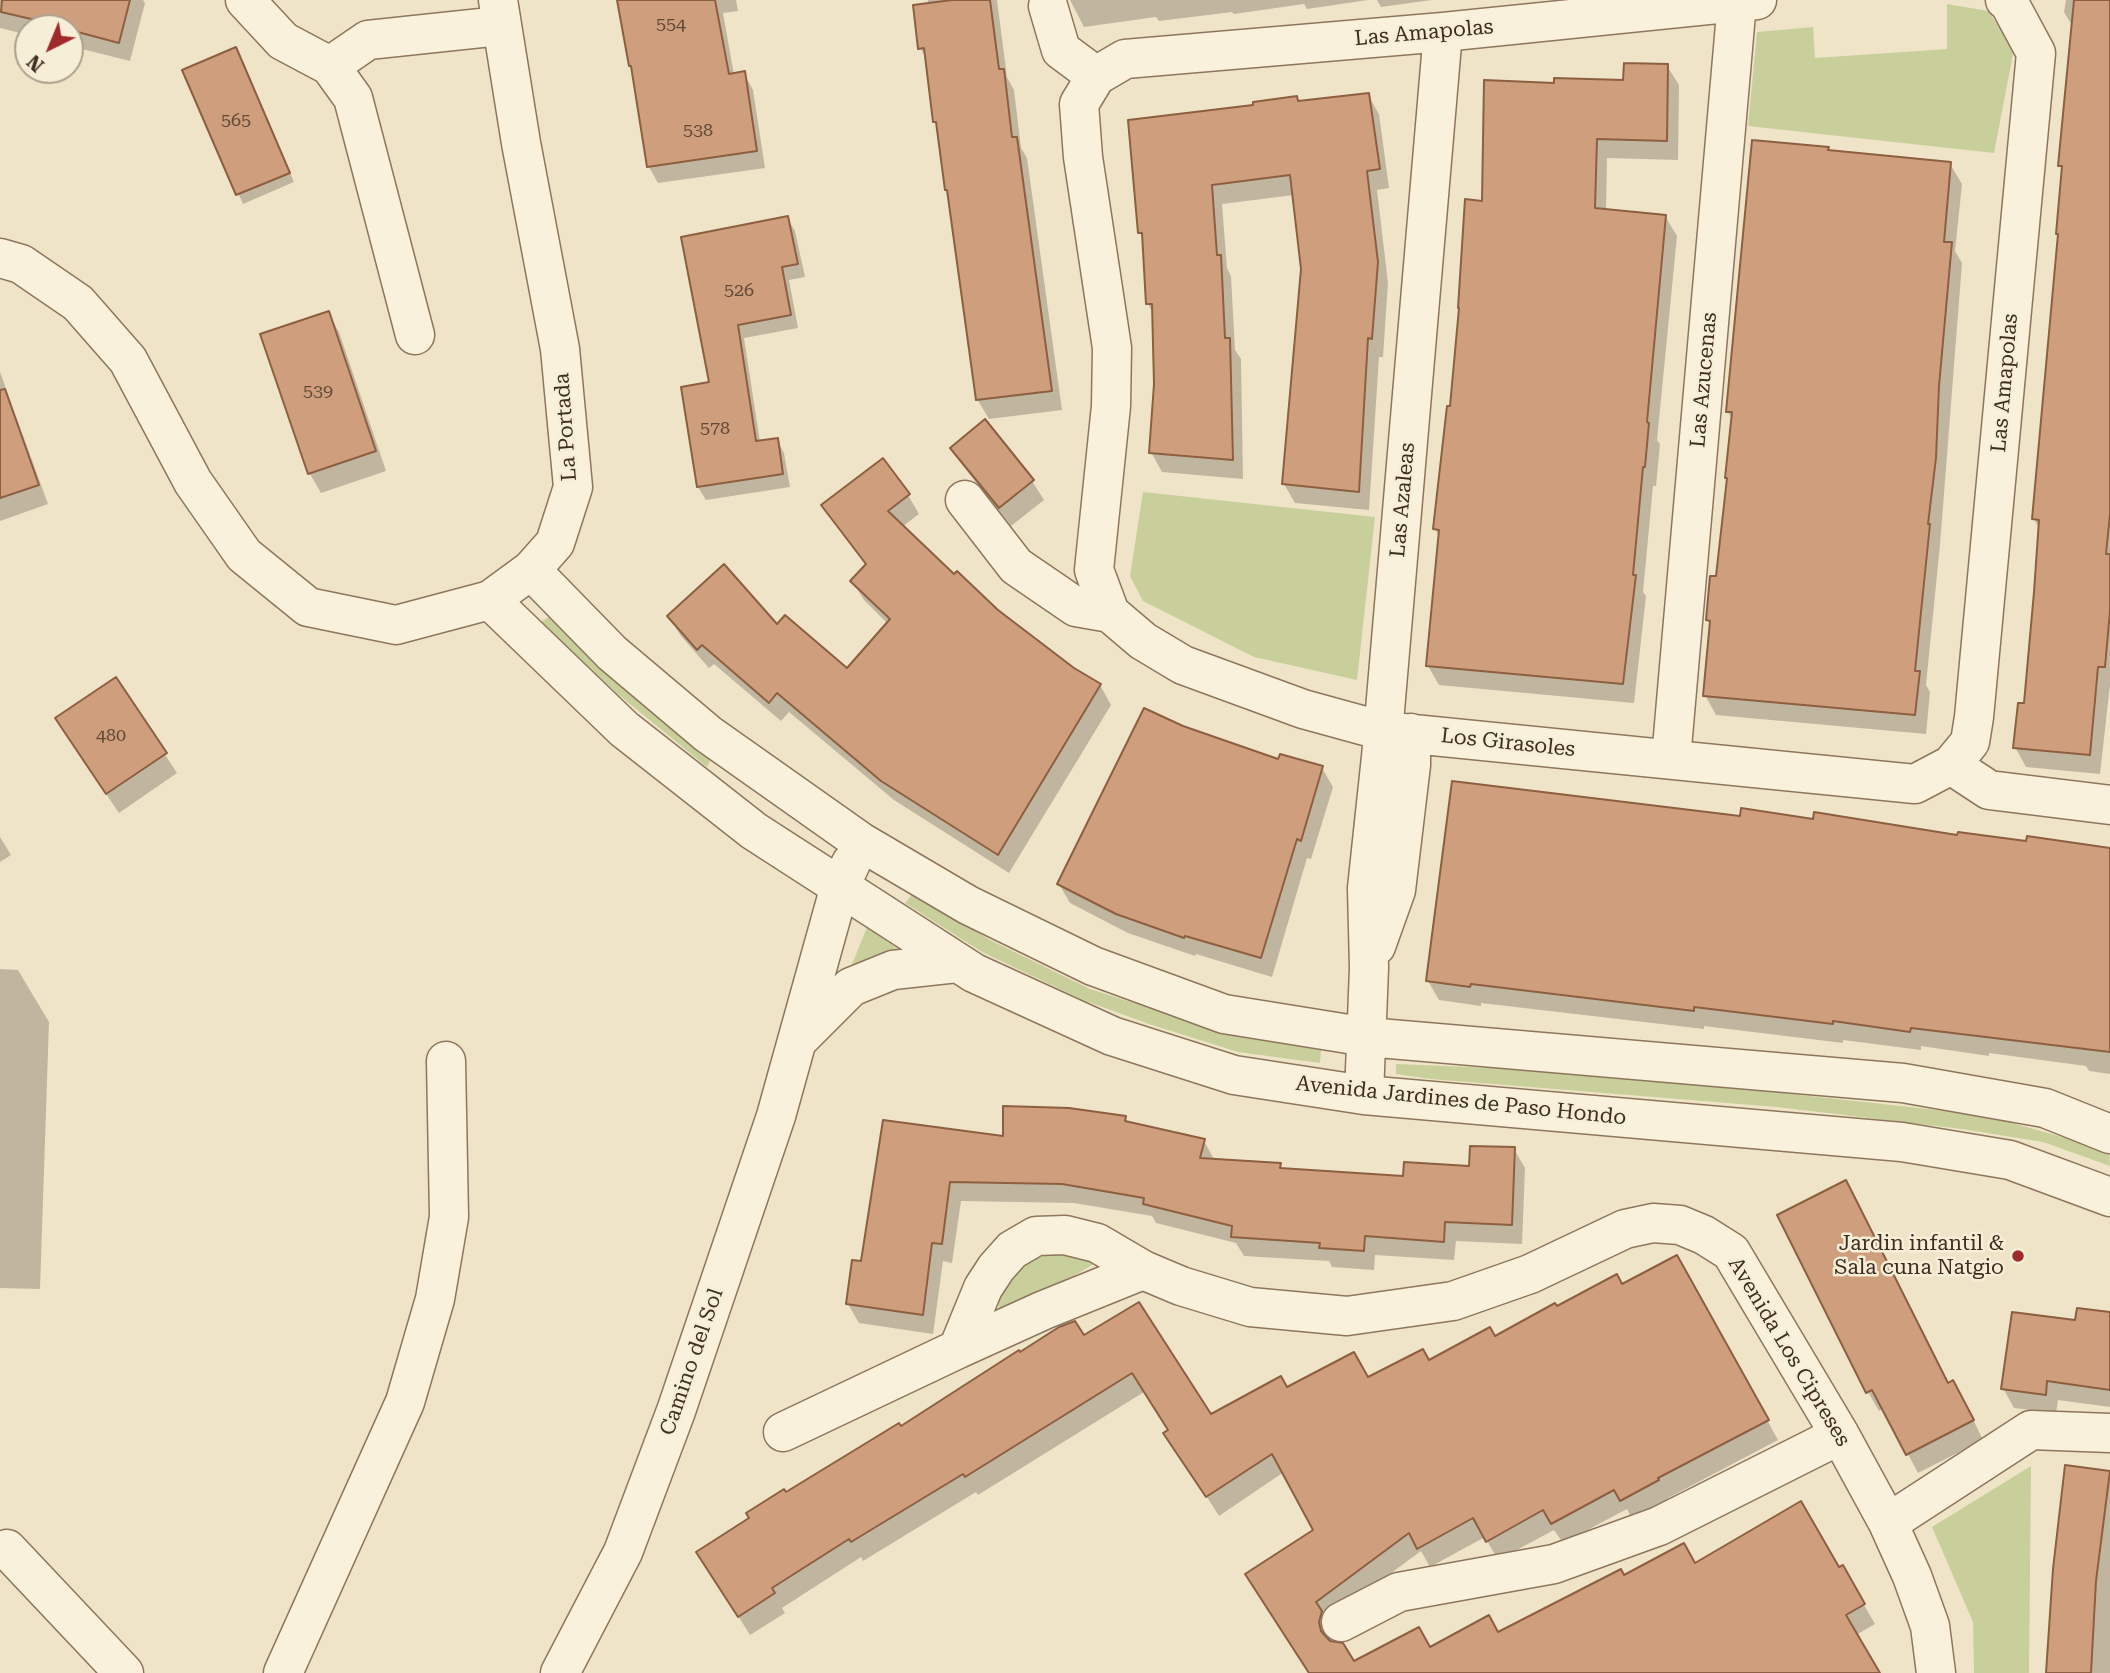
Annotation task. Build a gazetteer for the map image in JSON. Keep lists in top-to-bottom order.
{
  "streets": {
    "street": [
      "Las Amapolas",
      "Las Azucenas",
      "La Portada",
      "Las Azaleas",
      "Los Girasoles",
      "Avenida Jardines de Paso Hondo",
      "Avenida Los Cipreses",
      "Camino del Sol"
    ]
  },
  "crossings": [
    ["Las Amapolas", "Las Azucenas"],
    ["Las Amapolas", "Las Azaleas"],
    ["Las Amapolas", "Los Girasoles"],
    ["Las Azucenas", "Los Girasoles"],
    ["La Portada", "Avenida Jardines de Paso Hondo"],
    ["Las Azaleas", "Los Girasoles"],
    ["Las Azaleas", "Avenida Jardines de Paso Hondo"],
    ["Avenida Jardines de Paso Hondo", "Camino del Sol"]
  ],
  "places": ["Jardin infantil & Sala cuna Natgio"],
  "house_numbers": [
    "554",
    "565",
    "538",
    "526",
    "539",
    "578",
    "480"
  ],
  "north": "bottom left"
}
